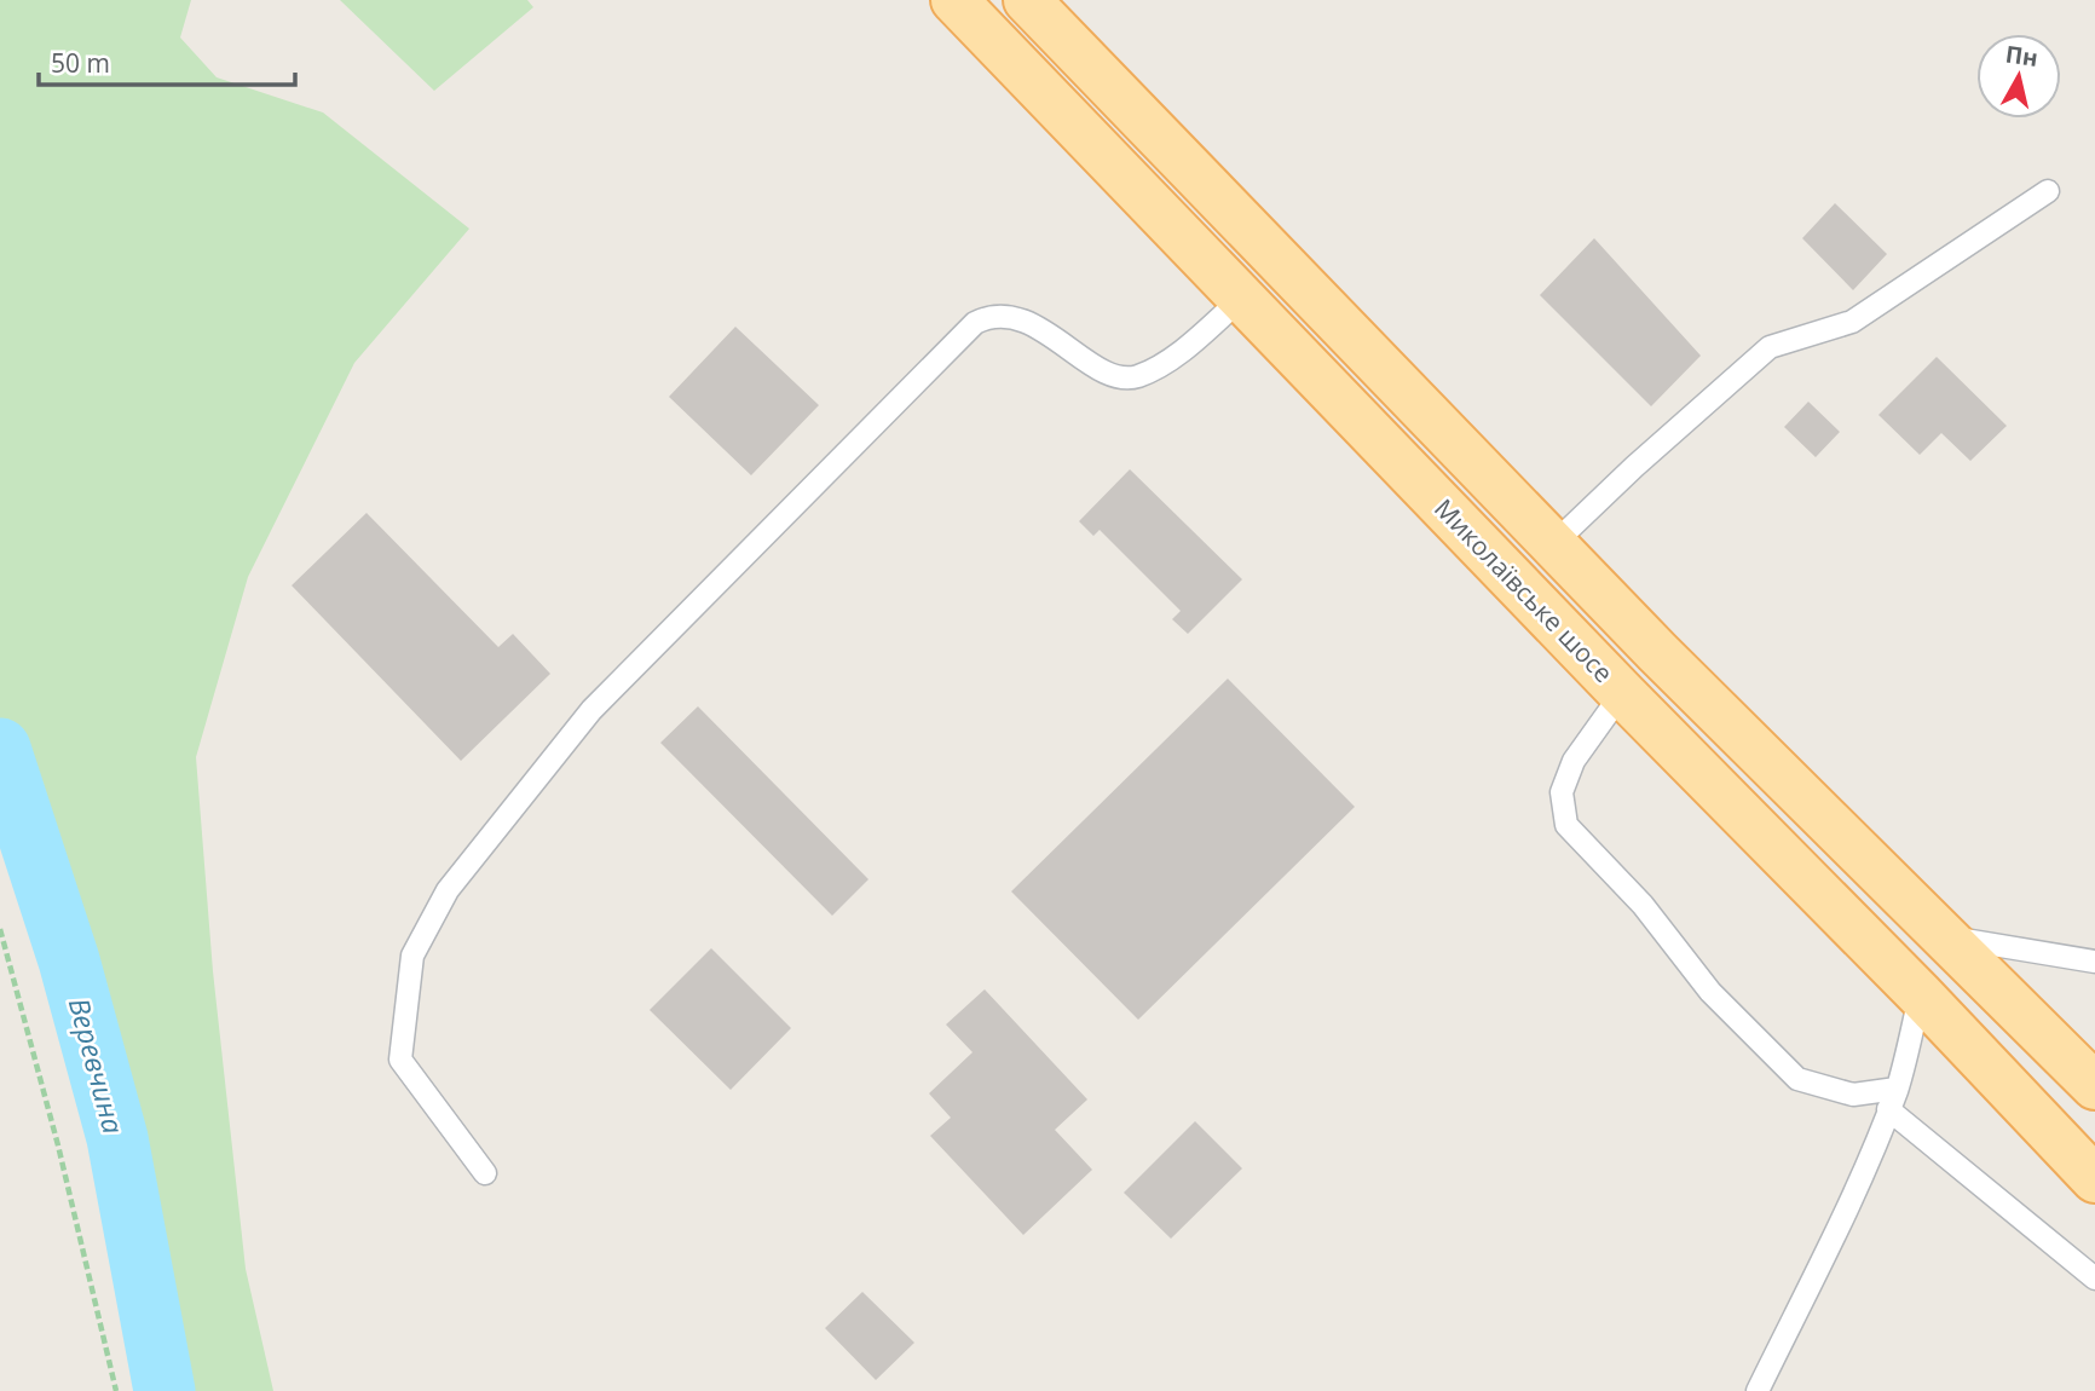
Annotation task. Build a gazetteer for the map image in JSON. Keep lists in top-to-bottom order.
{
  "streets": {
    "main road": ["Миколаївське шосе"]
  },
  "water": ["Веревчина"],
  "scale_bar": "50 m",
  "north": "top"
}
